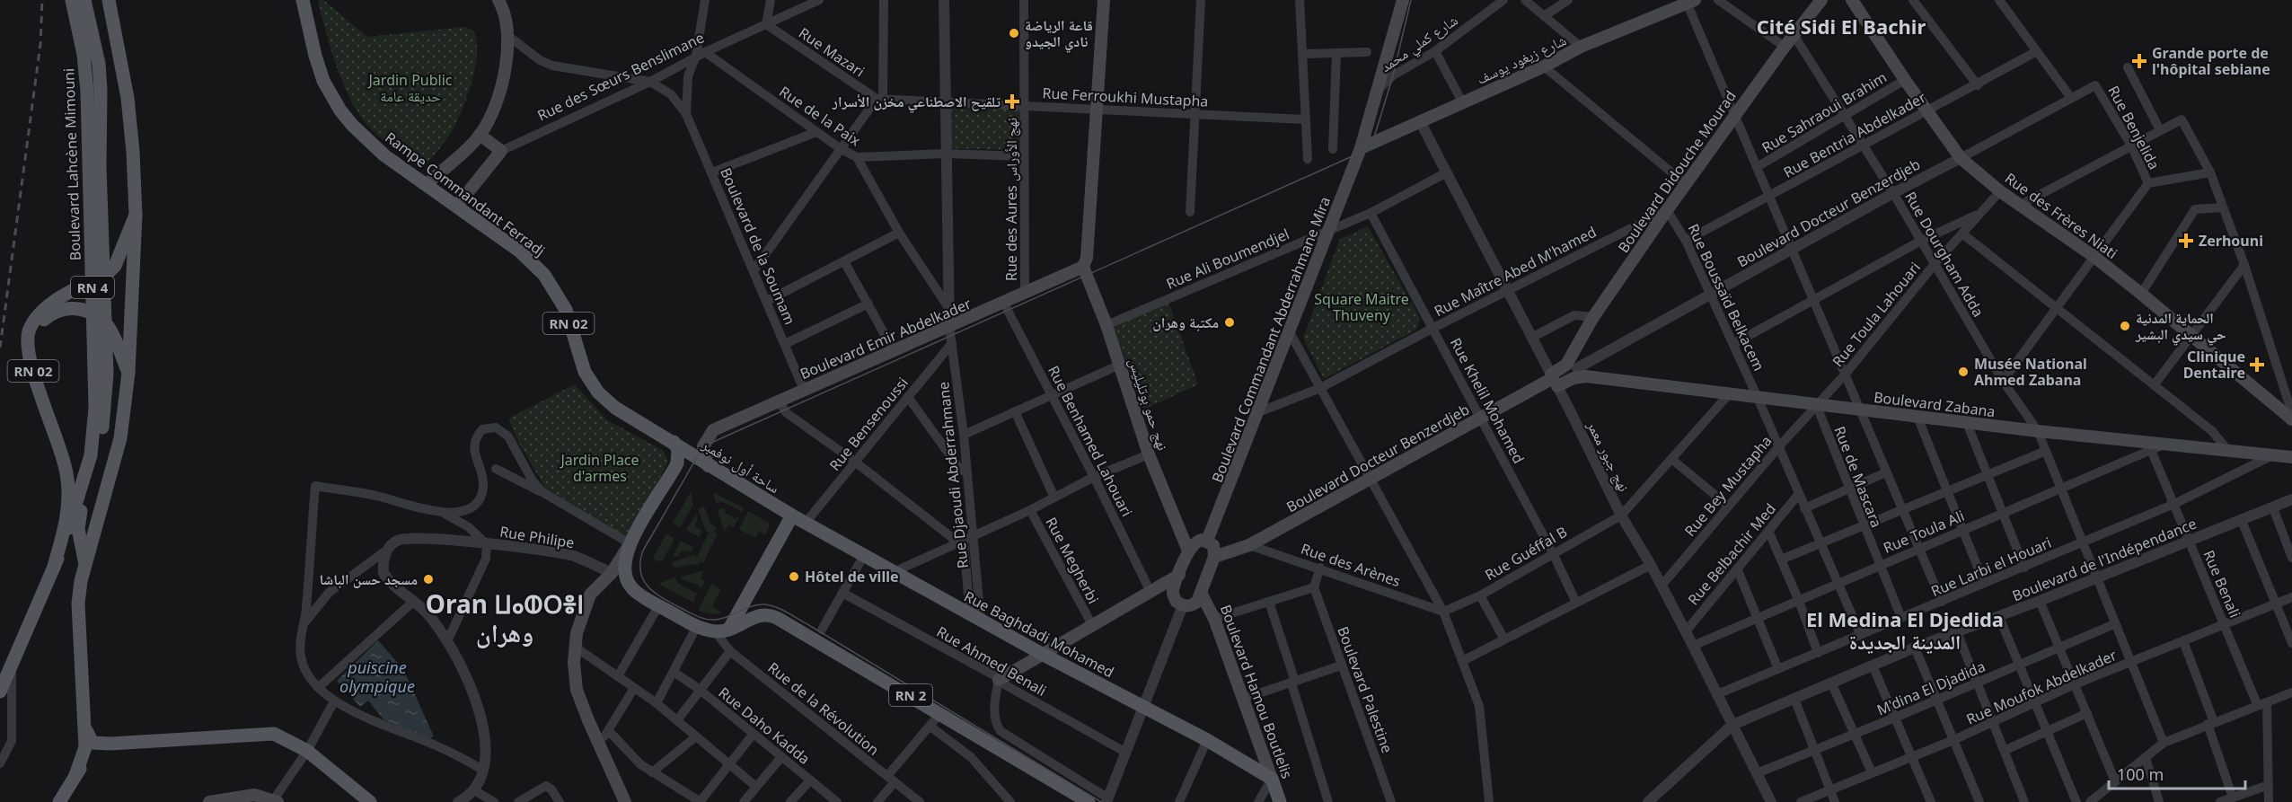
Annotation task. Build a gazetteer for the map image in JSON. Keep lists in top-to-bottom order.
{
  "streets": {
    "main road": [
      "شارع زيغود يوسف",
      "Rue des Sœurs Benslimane",
      "Boulevard Lahcène Mimouni",
      "Boulevard Didouche Mourad",
      "Rampe Commandant Ferradj",
      "Boulevard Docteur Benzerdjeb",
      "Rue des Frères Niati",
      "RN 4",
      "RN 02",
      "Boulevard Emir Abdelkader",
      "Boulevard Commandant Abderrahmane Mira",
      "نهج حمو بوتليليس",
      "Boulevard Zabana",
      "ساحة أول نوفمبر",
      "Rue Baghdadi Mohamed",
      "Boulevard Hamou Boutlelis",
      "RN 2"
    ],
    "street": [
      "شارع كملي محمد",
      "Rue Mazari",
      "Rue Ferroukhi Mustapha",
      "Rue Sahraoui Brahim",
      "Rue de la Paix",
      "Rue Benjelida",
      "Rue Bentria Abdelkader",
      "Rue des Aures نهج الأوراس",
      "Boulevard de la Soumam",
      "Rue Dourgham Adda",
      "Rue Ali Boumendjel",
      "Rue Maître Abed M'hamed",
      "Rue Boussaïd Belkacem",
      "Rue Toula Lahouari",
      "Rue Khelil Mohamed",
      "Rue Bensenoussi",
      "Rue Benhamed Lahouari",
      "نهج جبور معمر",
      "Rue Djaoudi Abderrahmane",
      "Rue de Mascara",
      "Rue Bey Mustapha",
      "Rue Toula Ali",
      "Rue Philipe",
      "Rue Guéffal B",
      "Rue Belbachir Med",
      "Boulevard de l'Indépendance",
      "Rue Megherbi",
      "Rue des Arènes",
      "Rue Larbi el Houari",
      "Rue Benali",
      "Rue Ahmed Benali",
      "Rue Moufok Abdelkader",
      "M'dina El Djadida",
      "Boulevard Palestine",
      "Rue de la Révolution",
      "Rue Daho Kadda"
    ]
  },
  "crossings": [
    ["شارع كملي محمد", "Boulevard Commandant Abderrahmane Mira"],
    ["Rue Mazari", "Rue des Sœurs Benslimane"],
    ["Rue Mazari", "Rue Ferroukhi Mustapha"],
    ["شارع زيغود يوسف", "Boulevard Commandant Abderrahmane Mira"],
    ["شارع زيغود يوسف", "نهج جبور معمر"],
    ["Rue des Sœurs Benslimane", "Rue de la Paix"],
    ["Rue des Sœurs Benslimane", "Rampe Commandant Ferradj"],
    ["Rue Ferroukhi Mustapha", "Rue des Aures نهج الأوراس"],
    ["Rue Sahraoui Brahim", "Rue des Frères Niati"],
    ["Rue Sahraoui Brahim", "Rue Dourgham Adda"],
    ["Rue Benjelida", "Boulevard Docteur Benzerdjeb"],
    ["Rue Bentria Abdelkader", "Rue des Frères Niati"],
    ["Rue Bentria Abdelkader", "Rue Dourgham Adda"],
    ["Rue Bentria Abdelkader", "Rue Boussaïd Belkacem"],
    ["Boulevard Lahcène Mimouni", "RN 02"],
    ["Boulevard Didouche Mourad", "Boulevard Docteur Benzerdjeb"],
    ["Boulevard Didouche Mourad", "Rue Dourgham Adda"],
    ["Boulevard Didouche Mourad", "Rue Maître Abed M'hamed"],
    ["Boulevard Didouche Mourad", "Rue Boussaïd Belkacem"],
    ["Boulevard Didouche Mourad", "نهج جبور معمر"],
    ["Rampe Commandant Ferradj", "ساحة أول نوفمبر"],
    ["Rue des Aures نهج الأوراس", "Boulevard Emir Abdelkader"],
    ["Boulevard Docteur Benzerdjeb", "Rue des Frères Niati"],
    ["Boulevard Docteur Benzerdjeb", "Rue Dourgham Adda"],
    ["Boulevard Docteur Benzerdjeb", "Rue Boussaïd Belkacem"],
    ["Boulevard Docteur Benzerdjeb", "Rue Khelil Mohamed"],
    ["Boulevard Docteur Benzerdjeb", "Boulevard Zabana"],
    ["Boulevard Docteur Benzerdjeb", "نهج جبور معمر"],
    ["Boulevard Docteur Benzerdjeb", "Rue des Arènes"],
    ["Rue des Frères Niati", "Rue Toula Lahouari"],
    ["Boulevard de la Soumam", "Boulevard Emir Abdelkader"],
    ["Rue Dourgham Adda", "Rue Toula Lahouari"],
    ["Rue Dourgham Adda", "Boulevard Zabana"],
    ["Rue Dourgham Adda", "Rue Toula Ali"],
    ["Rue Dourgham Adda", "Boulevard de l'Indépendance"],
    ["Rue Dourgham Adda", "Rue Larbi el Houari"],
    ["Rue Dourgham Adda", "Rue Moufok Abdelkader"],
    ["Rue Dourgham Adda", "M'dina El Djadida"],
    ["Rue Ali Boumendjel", "Boulevard Commandant Abderrahmane Mira"],
    ["Rue Ali Boumendjel", "Rue Khelil Mohamed"],
    ["Rue Ali Boumendjel", "نهج حمو بوتليليس"],
    ["Rue Ali Boumendjel", "نهج جبور معمر"],
    ["Rue Maître Abed M'hamed", "Rue Boussaïd Belkacem"],
    ["Rue Maître Abed M'hamed", "Boulevard Commandant Abderrahmane Mira"],
    ["Rue Maître Abed M'hamed", "Rue Khelil Mohamed"],
    ["Rue Maître Abed M'hamed", "نهج جبور معمر"],
    ["Rue Boussaïd Belkacem", "Boulevard Zabana"],
    ["Rue Boussaïd Belkacem", "Rue Bey Mustapha"],
    ["Rue Boussaïd Belkacem", "Rue Toula Ali"],
    ["Rue Boussaïd Belkacem", "Rue Belbachir Med"],
    ["Rue Boussaïd Belkacem", "Rue Larbi el Houari"],
    ["Rue Toula Lahouari", "Boulevard Zabana"],
    ["Rue Toula Lahouari", "Rue de Mascara"],
    ["Rue Toula Lahouari", "Rue Bey Mustapha"],
    ["Boulevard Emir Abdelkader", "نهج حمو بوتليليس"],
    ["Boulevard Emir Abdelkader", "Rue Benhamed Lahouari"],
    ["Boulevard Emir Abdelkader", "ساحة أول نوفمبر"],
    ["Boulevard Emir Abdelkader", "Rue Djaoudi Abderrahmane"],
    ["Rue Khelil Mohamed", "Rue Guéffal B"],
    ["Boulevard Zabana", "Rue de Mascara"],
    ["Boulevard Zabana", "Rue Bey Mustapha"],
    ["Boulevard Zabana", "Rue Toula Ali"],
    ["Boulevard Zabana", "Rue Guéffal B"],
    ["Boulevard Zabana", "Rue Larbi el Houari"],
    ["Boulevard Zabana", "Rue Benali"],
    ["Rue Bensenoussi", "Rue Djaoudi Abderrahmane"],
    ["Rue Bensenoussi", "Rue Baghdadi Mohamed"],
    ["نهج جبور معمر", "Rue Bey Mustapha"],
    ["نهج جبور معمر", "Rue Toula Ali"],
    ["نهج جبور معمر", "Rue Guéffal B"],
    ["نهج جبور معمر", "Rue Belbachir Med"],
    ["نهج جبور معمر", "Boulevard de l'Indépendance"],
    ["نهج جبور معمر", "Rue Larbi el Houari"],
    ["نهج جبور معمر", "M'dina El Djadida"],
    ["ساحة أول نوفمبر", "Rue Baghdadi Mohamed"],
    ["Rue Djaoudi Abderrahmane", "Rue Baghdadi Mohamed"],
    ["Rue de Mascara", "Rue Bey Mustapha"],
    ["Rue de Mascara", "Rue Toula Ali"],
    ["Rue de Mascara", "Rue Larbi el Houari"],
    ["Rue Toula Ali", "Rue Benali"],
    ["Rue Guéffal B", "Rue des Arènes"],
    ["Boulevard de l'Indépendance", "Rue Benali"],
    ["Rue Larbi el Houari", "Rue Benali"],
    ["Rue Benali", "Rue Moufok Abdelkader"],
    ["Rue Baghdadi Mohamed", "Boulevard Hamou Boutlelis"],
    ["RN 2", "Rue de la Révolution"]
  ],
  "districts": ["Cité Sidi El Bachir", "Oran ⵡⴰⵀⵔⴻⵏ وهران", "El Medina El Djedida المدينة الجديدة"],
  "water": ["puiscine olympique"],
  "parks": ["Jardin Public حديقة عامة", "Square Maitre Thuveny", "Jardin Place d'armes"],
  "places": {
    "other": [
      "قاعة الرياضة نادي الجيدو",
      "مكتبة وهران",
      "الحماية المدنية حي سيدي البشير",
      "Musée National Ahmed Zabana",
      "Hôtel de ville",
      "مسجد حسن الباشا"
    ],
    "health": [
      "Grande porte de l'hôpital sebiane",
      "تلقيح الاصطناعي مخزن الأسرار",
      "Zerhouni",
      "Clinique Dentaire"
    ]
  },
  "scale_bar": "100 m"
}
